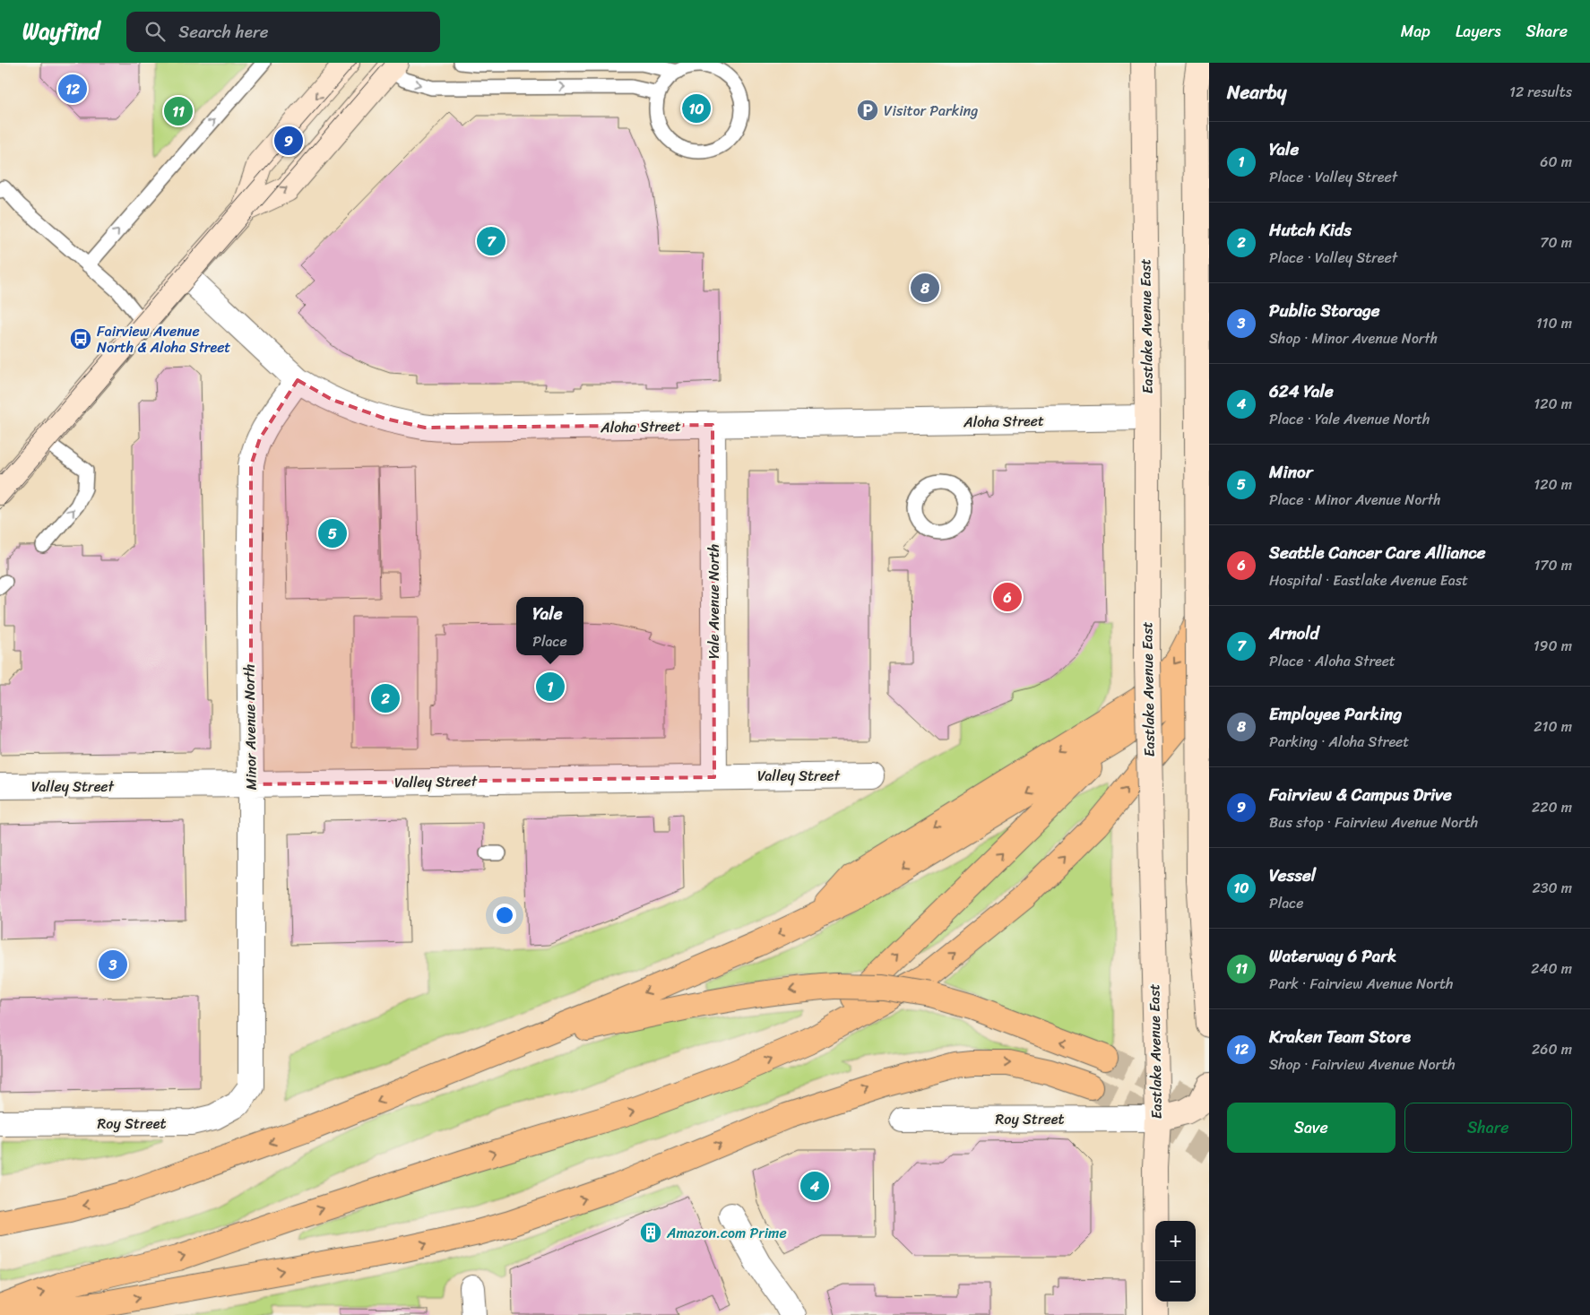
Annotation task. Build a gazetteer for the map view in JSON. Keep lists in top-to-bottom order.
{
  "streets": {
    "main road": ["Eastlake Avenue East"],
    "street": [
      "Aloha Street",
      "Yale Avenue North",
      "Minor Avenue North",
      "Valley Street",
      "Roy Street"
    ]
  },
  "crossings": [
    ["Eastlake Avenue East", "Aloha Street"],
    ["Eastlake Avenue East", "Roy Street"],
    ["Aloha Street", "Yale Avenue North"],
    ["Aloha Street", "Minor Avenue North"],
    ["Yale Avenue North", "Valley Street"],
    ["Minor Avenue North", "Valley Street"],
    ["Minor Avenue North", "Roy Street"]
  ],
  "places": {
    "parking": ["Visitor Parking"],
    "bus stop": ["Fairview Avenue North & Aloha Street"],
    "building": ["Amazon.com Prime"]
  },
  "page": {
    "header": "Wayfind",
    "search": "Search here",
    "nav": ["Map", "Layers", "Share"],
    "heading": ["Nearby", "12 results"],
    "pins": [
      "12",
      "10",
      "11",
      "9",
      "7",
      "8",
      "5",
      "6",
      "1",
      "2",
      "3",
      "4"
    ],
    "list": [
      {
        "mark": "1",
        "name": "Yale",
        "note": "Place · Valley Street",
        "value": "60 m"
      },
      {
        "mark": "2",
        "name": "Hutch Kids",
        "note": "Place · Valley Street",
        "value": "70 m"
      },
      {
        "mark": "3",
        "name": "Public Storage",
        "note": "Shop · Minor Avenue North",
        "value": "110 m"
      },
      {
        "mark": "4",
        "name": "624 Yale",
        "note": "Place · Yale Avenue North",
        "value": "120 m"
      },
      {
        "mark": "5",
        "name": "Minor",
        "note": "Place · Minor Avenue North",
        "value": "120 m"
      },
      {
        "mark": "6",
        "name": "Seattle Cancer Care Alliance",
        "note": "Hospital · Eastlake Avenue East",
        "value": "170 m"
      },
      {
        "mark": "7",
        "name": "Arnold",
        "note": "Place · Aloha Street",
        "value": "190 m"
      },
      {
        "mark": "8",
        "name": "Employee Parking",
        "note": "Parking · Aloha Street",
        "value": "210 m"
      },
      {
        "mark": "9",
        "name": "Fairview & Campus Drive",
        "note": "Bus stop · Fairview Avenue North",
        "value": "220 m"
      },
      {
        "mark": "10",
        "name": "Vessel",
        "note": "Place",
        "value": "230 m"
      },
      {
        "mark": "11",
        "name": "Waterway 6 Park",
        "note": "Park · Fairview Avenue North",
        "value": "240 m"
      },
      {
        "mark": "12",
        "name": "Kraken Team Store",
        "note": "Shop · Fairview Avenue North",
        "value": "260 m"
      }
    ],
    "popup": ["Yale", "Place"],
    "buttons": ["Save", "Share"],
    "map_buttons": ["+", "−"]
  }
}
